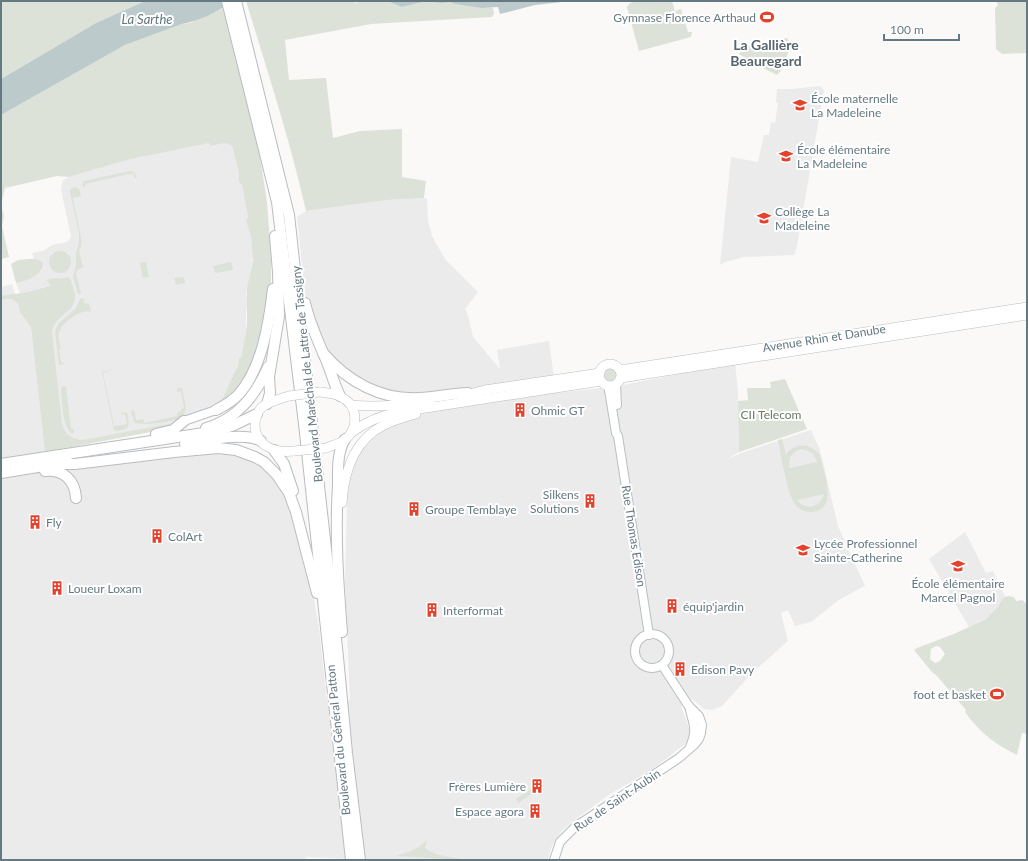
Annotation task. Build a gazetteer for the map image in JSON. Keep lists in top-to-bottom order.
{
  "streets": {
    "highway": ["Boulevard Maréchal de Lattre de Tassigny", "Boulevard du Général Patton"],
    "main road": ["Avenue Rhin et Danube"],
    "street": ["Rue Thomas Edison", "Rue de Saint-Aubin"]
  },
  "crossings": [
    ["Avenue Rhin et Danube", "Rue Thomas Edison"],
    ["Boulevard Maréchal de Lattre de Tassigny", "Boulevard du Général Patton"],
    ["Rue Thomas Edison", "Rue de Saint-Aubin"]
  ],
  "districts": ["La Gallière Beauregard"],
  "water": ["La Sarthe"],
  "parks": ["CII Telecom"],
  "places": {
    "sports": ["Gymnase Florence Arthaud", "foot et basket"],
    "school or university": [
      "École maternelle La Madeleine",
      "École élémentaire La Madeleine",
      "Collège La Madeleine",
      "Lycée Professionnel Sainte-Catherine",
      "École élémentaire Marcel Pagnol"
    ],
    "building": [
      "Ohmic GT",
      "Silkens Solutions",
      "Groupe Temblaye",
      "Fly",
      "ColArt",
      "Loueur Loxam",
      "équip'jardin",
      "Interformat",
      "Edison Pavy",
      "Frères Lumière",
      "Espace agora"
    ]
  },
  "scale_bar": "100 m"
}
